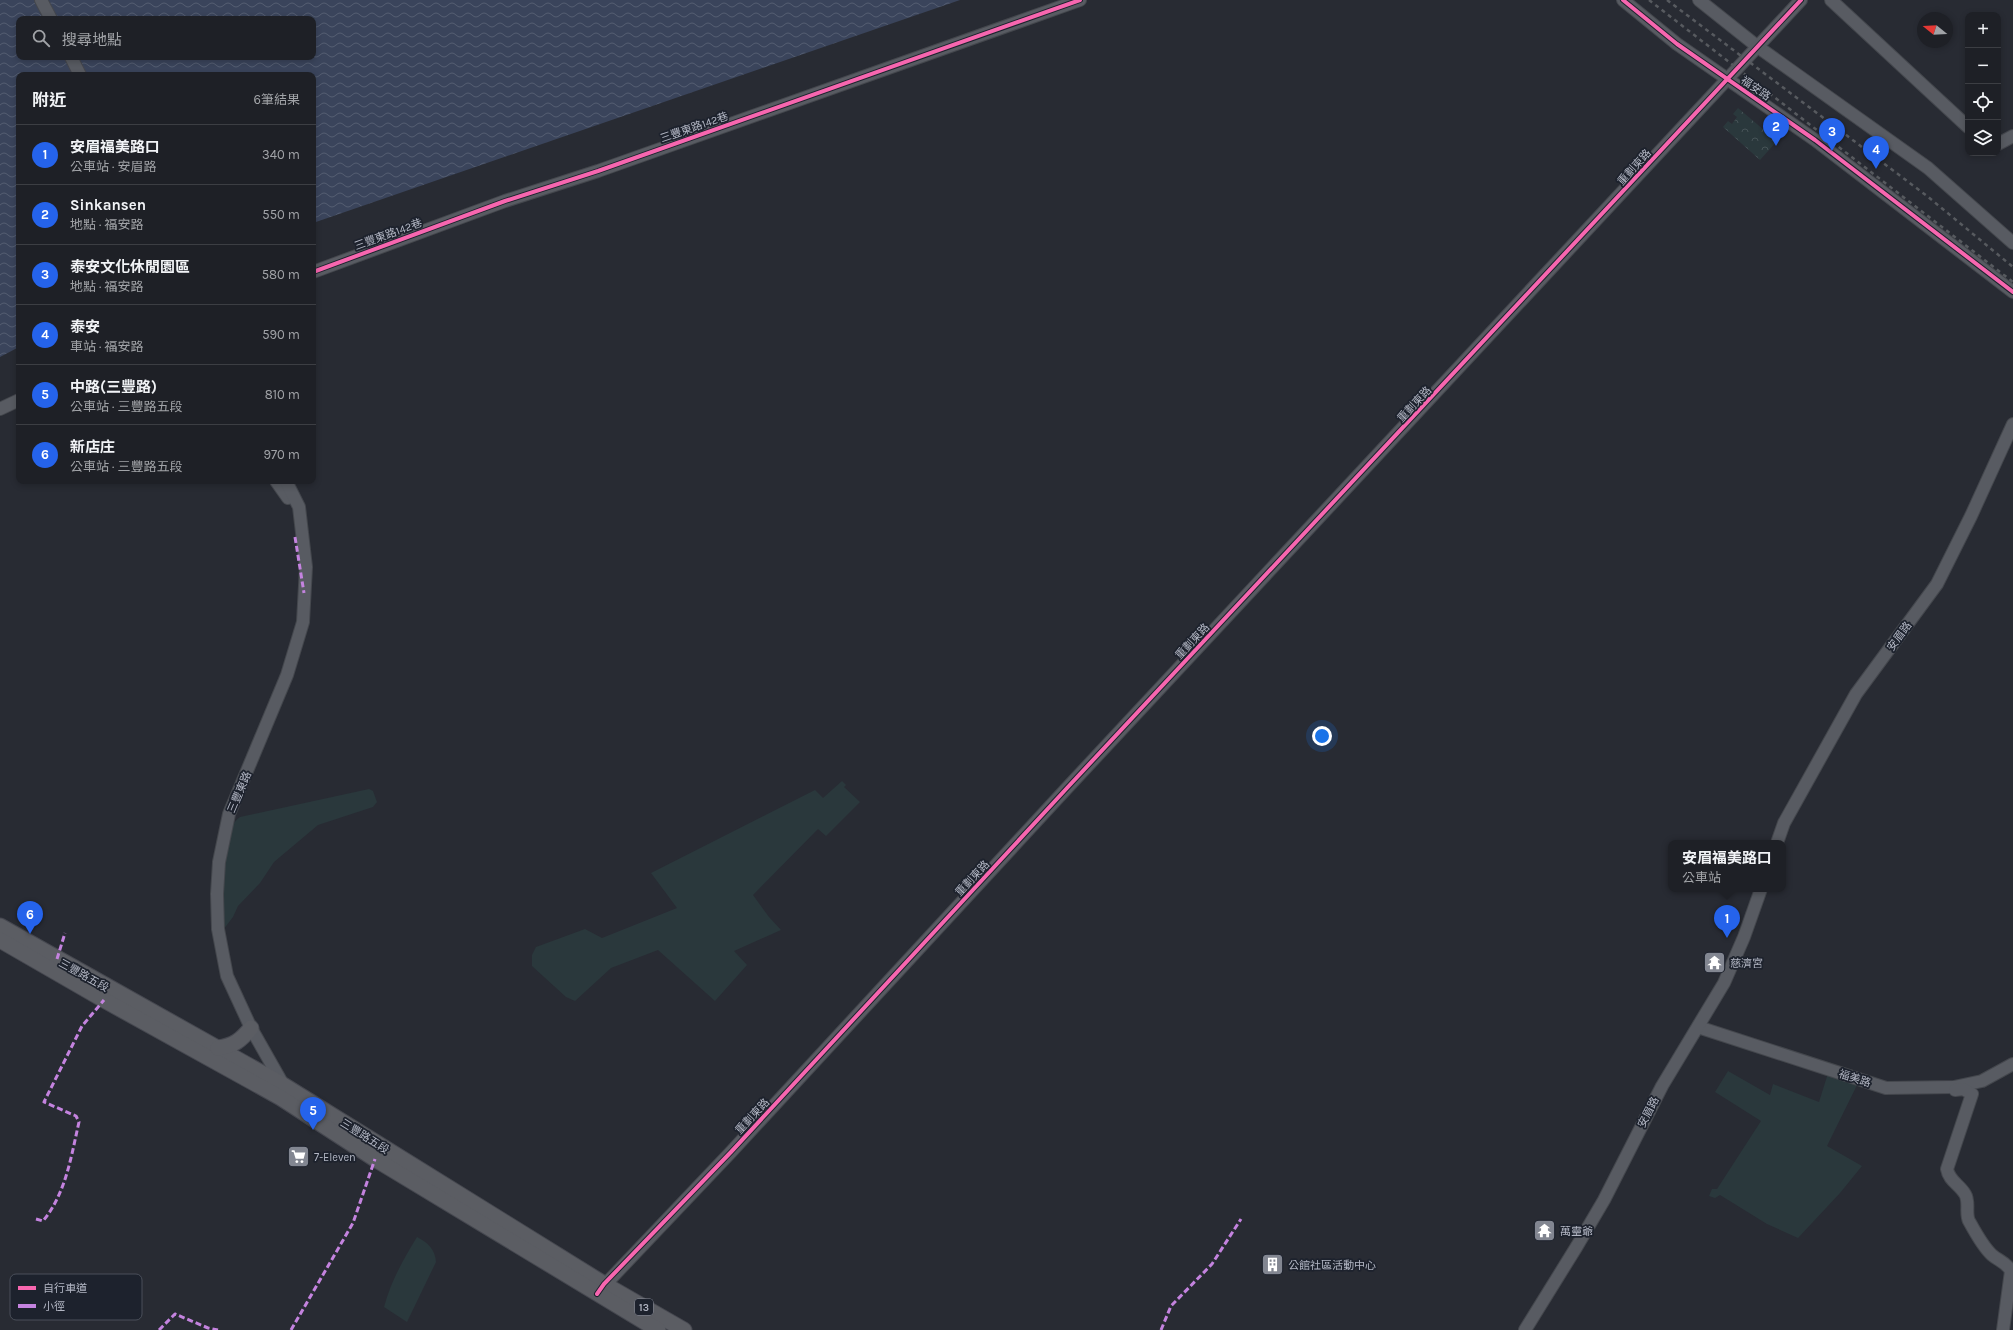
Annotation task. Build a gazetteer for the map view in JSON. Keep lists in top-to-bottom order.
{
  "streets": {
    "main road": ["三豐路五段", "13"],
    "street": [
      "福安路",
      "三豐東路142巷",
      "重劃東路",
      "安眉路",
      "三豐東路",
      "福美路"
    ]
  },
  "crossings": [
    ["福安路", "重劃東路"],
    ["重劃東路", "三豐路五段"],
    ["安眉路", "福美路"],
    ["三豐東路", "三豐路五段"]
  ],
  "places": {
    "temple": ["慈濟宮", "萬𤫊爺"],
    "supermarket": ["7-Eleven"],
    "building": ["公館社區活動中心"]
  },
  "legend": ["自行車道", "小徑"],
  "north": "left",
  "page": {
    "map_buttons": ["+", "−"],
    "search": "搜尋地點",
    "heading": ["附近", "6筆結果"],
    "pins": [
      "2",
      "3",
      "4",
      "6",
      "1",
      "5"
    ],
    "list": [
      {
        "mark": "1",
        "name": "安眉福美路口",
        "note": "公車站 · 安眉路",
        "value": "340 m"
      },
      {
        "mark": "2",
        "name": "Sinkansen",
        "note": "地點 · 福安路",
        "value": "550 m"
      },
      {
        "mark": "3",
        "name": "泰安文化休閒園區",
        "note": "地點 · 福安路",
        "value": "580 m"
      },
      {
        "mark": "4",
        "name": "泰安",
        "note": "車站 · 福安路",
        "value": "590 m"
      },
      {
        "mark": "5",
        "name": "中路(三豐路)",
        "note": "公車站 · 三豐路五段",
        "value": "810 m"
      },
      {
        "mark": "6",
        "name": "新店庄",
        "note": "公車站 · 三豐路五段",
        "value": "970 m"
      }
    ],
    "popup": ["安眉福美路口", "公車站"]
  }
}
